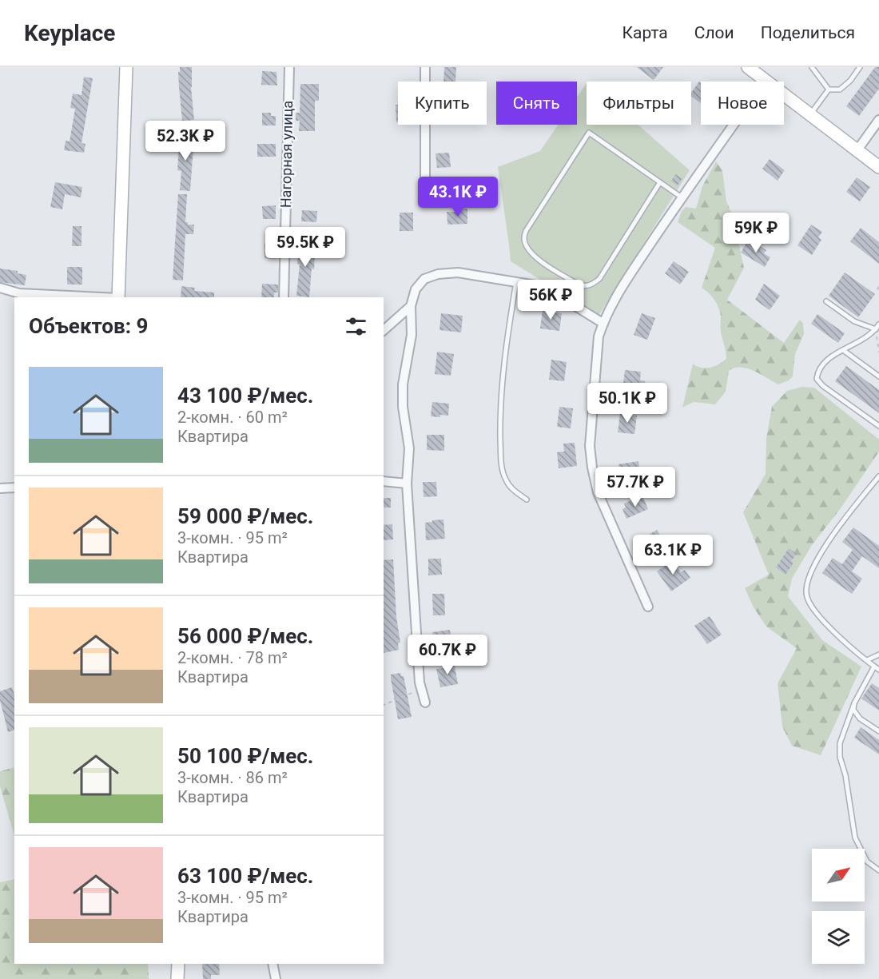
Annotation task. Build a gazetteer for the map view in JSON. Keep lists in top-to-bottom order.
{
  "streets": {
    "street": ["Нагорная улица"]
  },
  "north": "top right",
  "page": {
    "header": "Keyplace",
    "nav": ["Карта", "Слои", "Поделиться"],
    "chip": [
      "Купить",
      "Снять",
      "Фильтры",
      "Новое"
    ],
    "price": [
      "52.3K ₽",
      "43.1K ₽",
      "59K ₽",
      "59.5K ₽",
      "56K ₽",
      "50.1K ₽",
      "57.7K ₽",
      "63.1K ₽",
      "60.7K ₽"
    ],
    "heading": "Объектов: 9",
    "list": [
      {
        "name": "43 100 ₽/мес.",
        "note": "2-комн. · 60 m² · Квартира"
      },
      {
        "name": "59 000 ₽/мес.",
        "note": "3-комн. · 95 m² · Квартира"
      },
      {
        "name": "56 000 ₽/мес.",
        "note": "2-комн. · 78 m² · Квартира"
      },
      {
        "name": "50 100 ₽/мес.",
        "note": "3-комн. · 86 m² · Квартира"
      },
      {
        "name": "63 100 ₽/мес.",
        "note": "3-комн. · 95 m² · Квартира"
      }
    ]
  }
}
